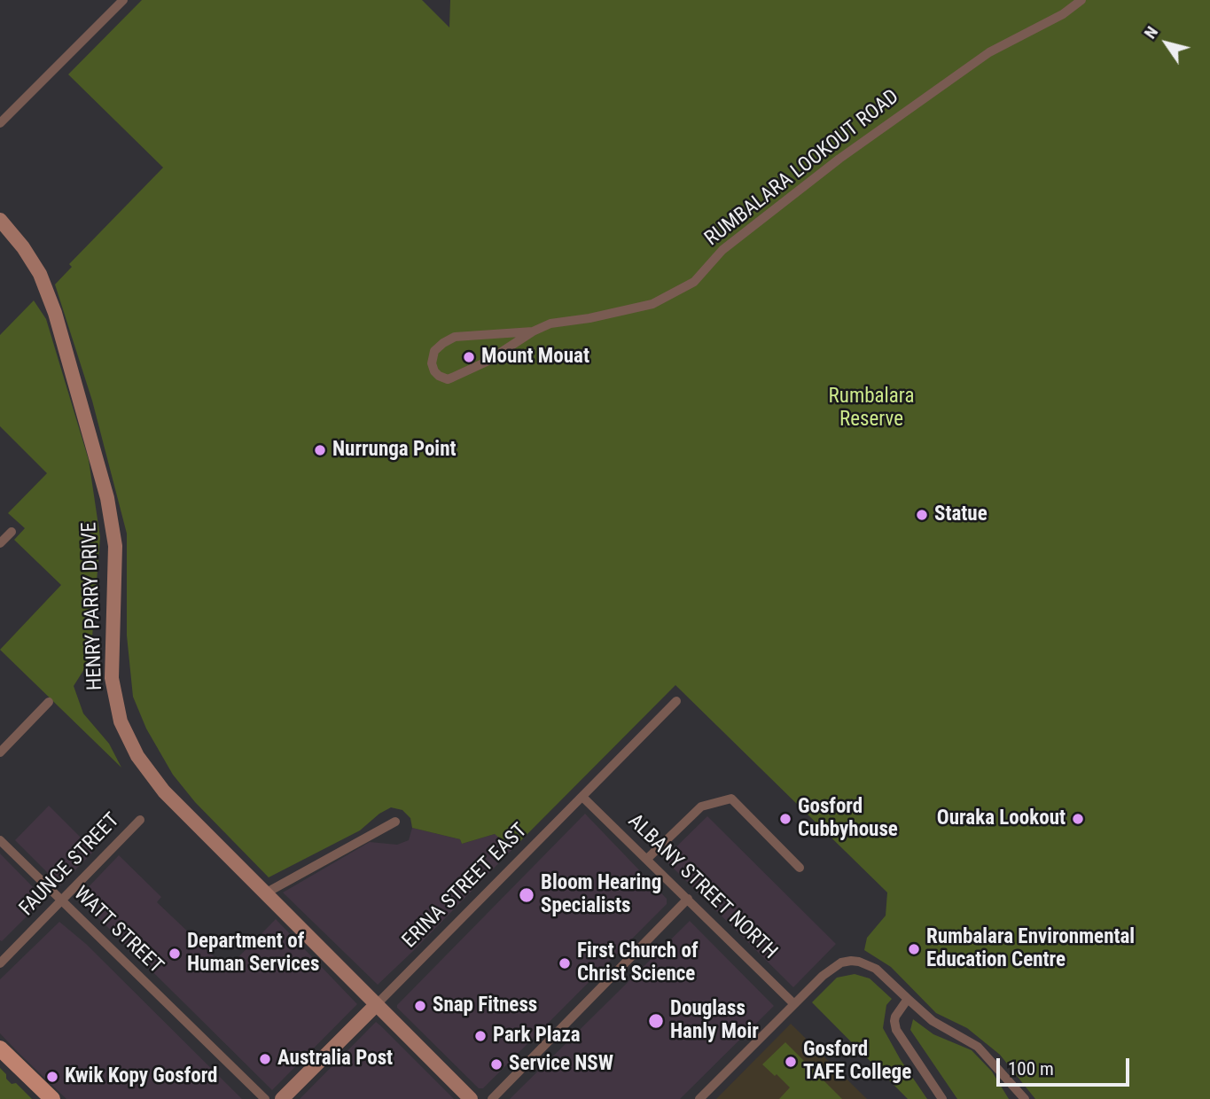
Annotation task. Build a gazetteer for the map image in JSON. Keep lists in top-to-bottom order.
{
  "streets": {
    "main road": ["HENRY PARRY DRIVE", "ERINA STREET EAST"],
    "street": [
      "RUMBALARA LOOKOUT ROAD",
      "FAUNCE STREET",
      "ALBANY STREET NORTH",
      "WATT STREET"
    ]
  },
  "crossings": [
    ["HENRY PARRY DRIVE", "ERINA STREET EAST"],
    ["FAUNCE STREET", "WATT STREET"],
    ["ERINA STREET EAST", "ALBANY STREET NORTH"]
  ],
  "parks": ["Rumbalara Reserve"],
  "places": [
    "Mount Mouat",
    "Nurrunga Point",
    "Statue",
    "Gosford Cubbyhouse",
    "Ouraka Lookout",
    "Bloom Hearing Specialists",
    "Rumbalara Environmental Education Centre",
    "Department of Human Services",
    "First Church of Christ Science",
    "Snap Fitness",
    "Douglass Hanly Moir",
    "Park Plaza",
    "Australia Post",
    "Gosford TAFE College",
    "Service NSW",
    "Kwik Kopy Gosford"
  ],
  "scale_bar": "100 m",
  "north": "top left"
}
